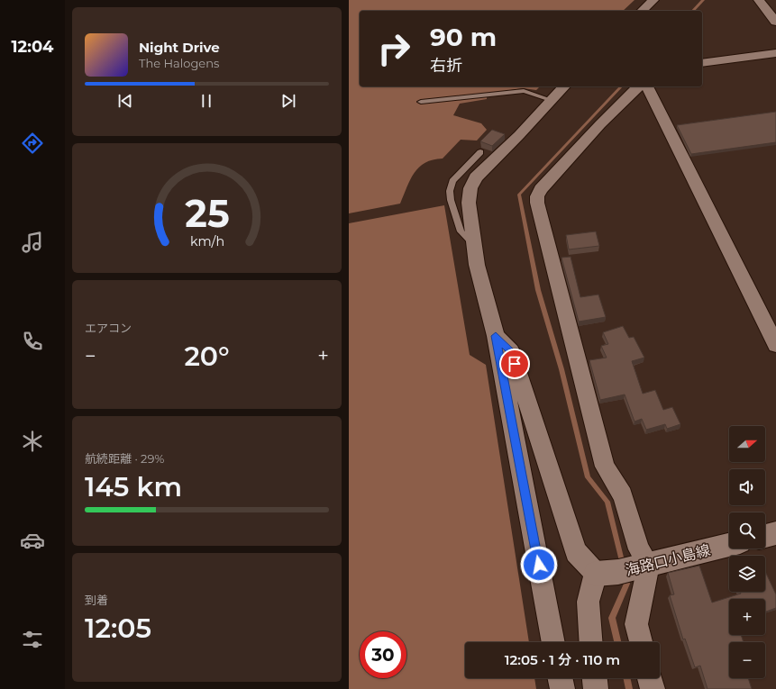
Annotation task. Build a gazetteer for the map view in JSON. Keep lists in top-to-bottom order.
{
  "streets": {
    "main road": ["海路口小島線"]
  },
  "north": "right",
  "page": {
    "tabs": "12:04",
    "turn": ["90 m", "右折"],
    "song": ["Night Drive", "The Halogens"],
    "tile": [
      "エアコン",
      ["航続距離 · 29%", "145 km"],
      ["到着", "12:05"]
    ],
    "heat": ["−", "20°", "+"],
    "map_buttons": ["+", "−"],
    "limit": "30",
    "trip": "12:05 · 1 分 · 110 m",
    "gauge": ["25", "km/h"]
  }
}
